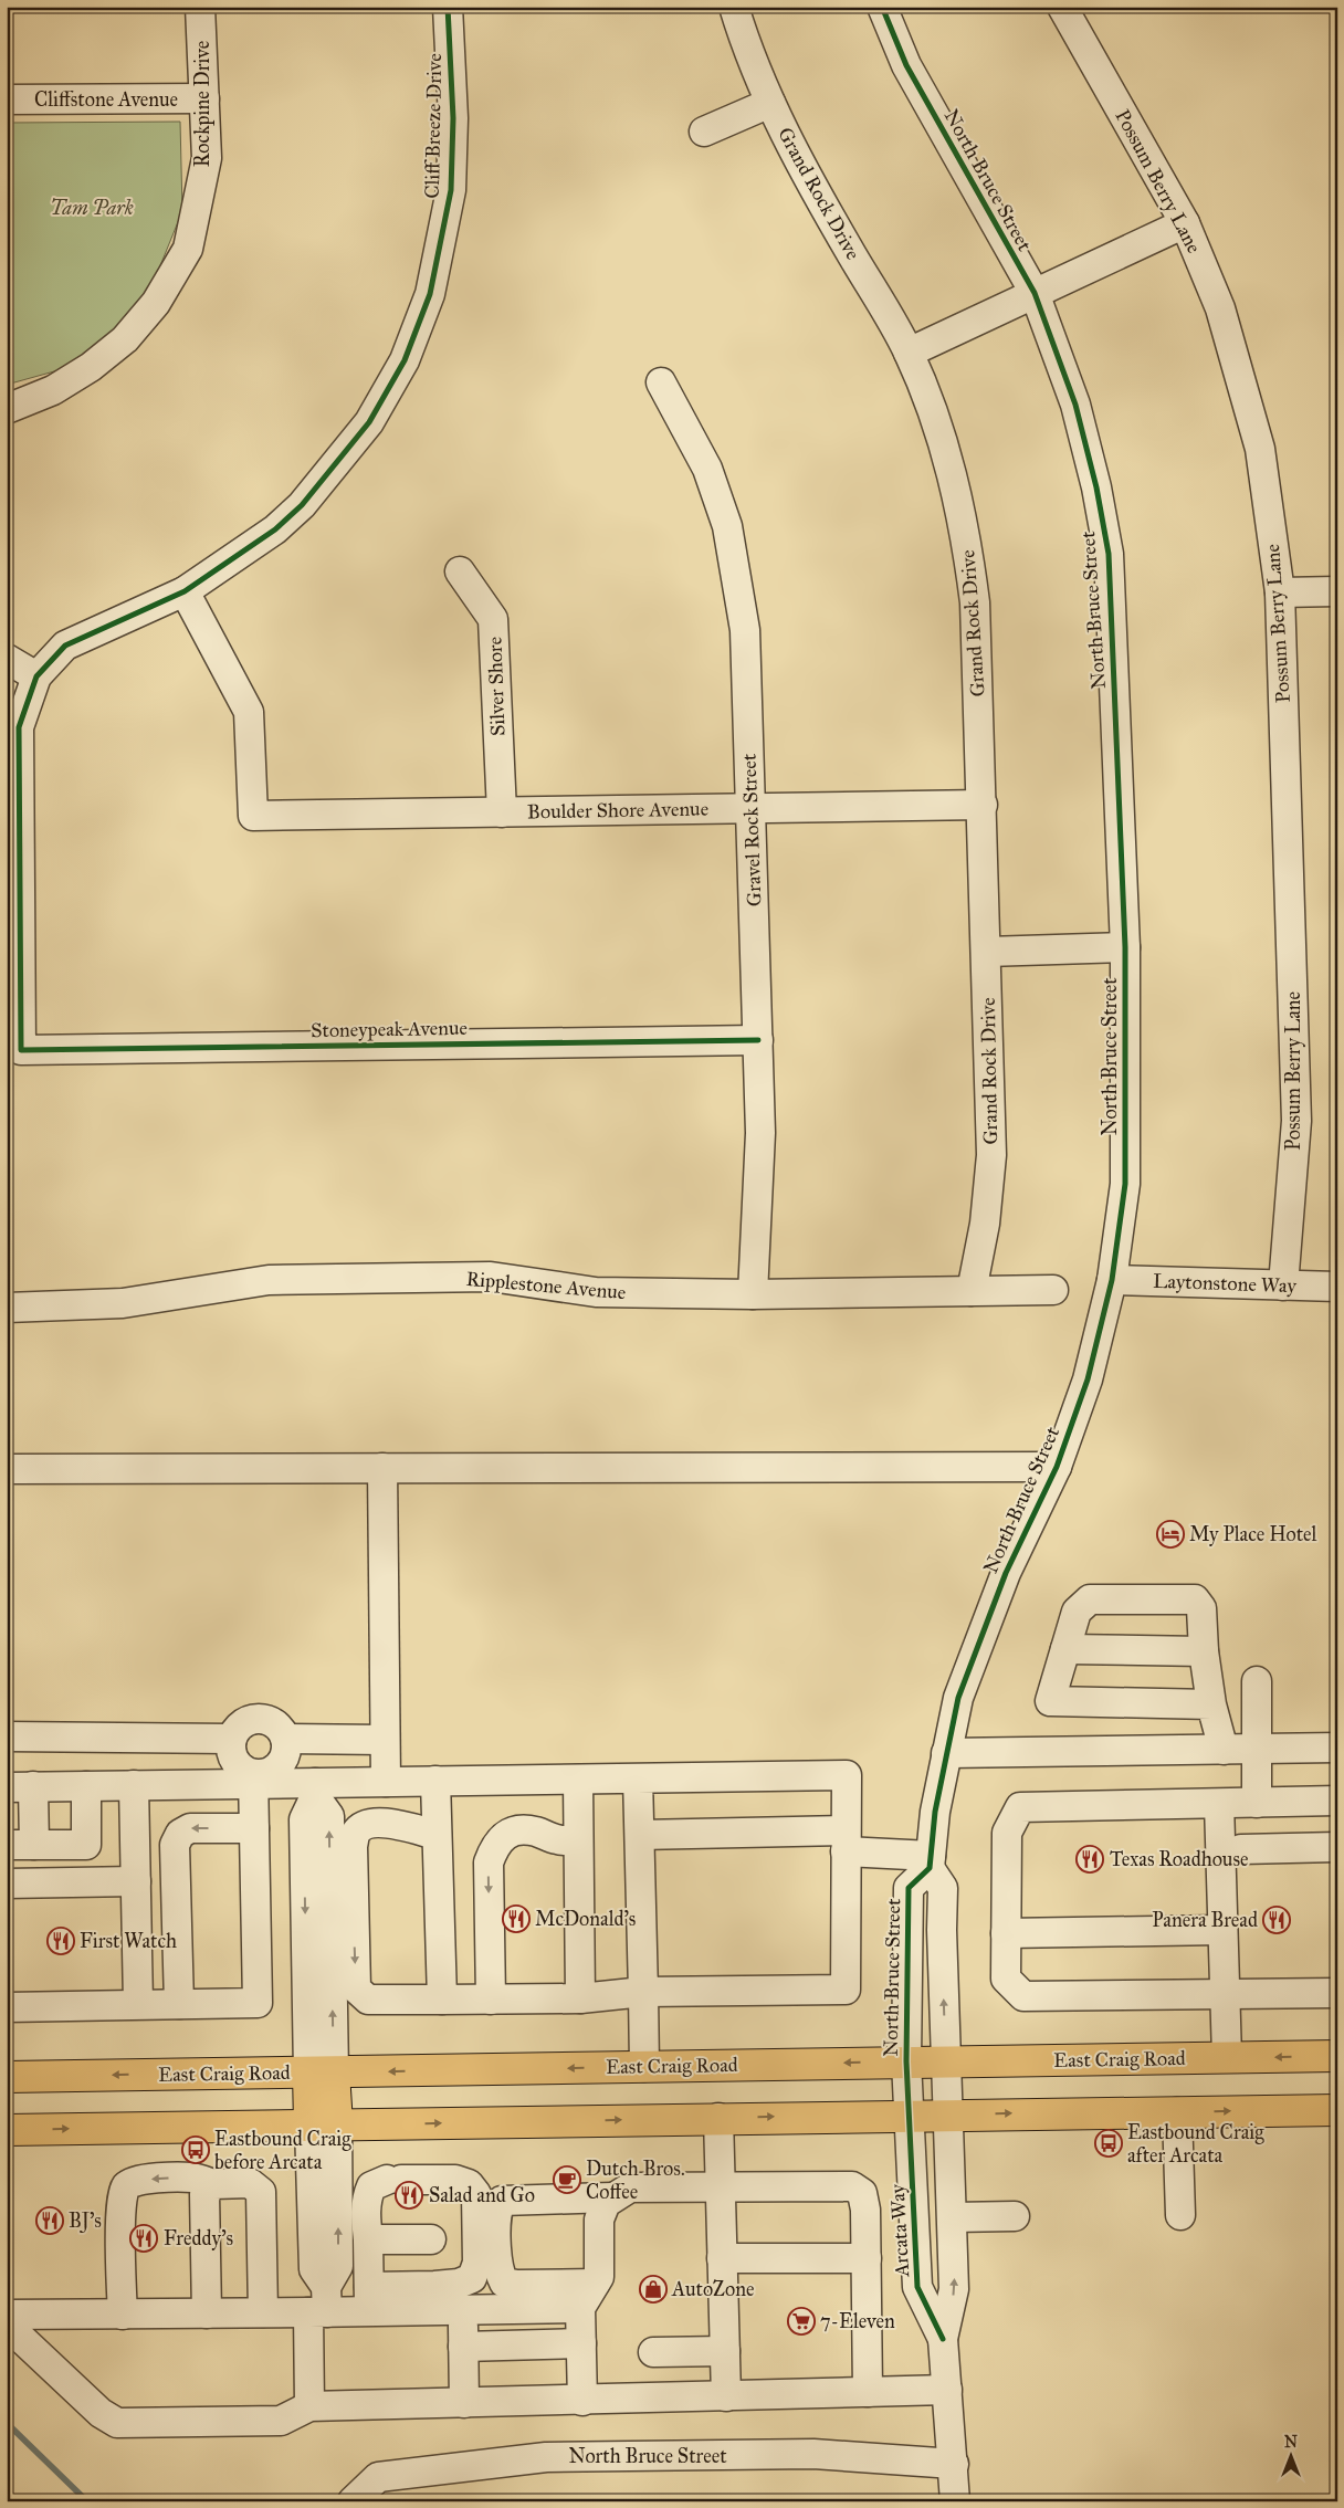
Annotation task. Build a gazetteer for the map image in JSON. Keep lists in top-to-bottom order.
{
  "streets": {
    "main road": ["East Craig Road"],
    "street": [
      "Cliffstone Avenue",
      "Rockpine Drive",
      "Cliff Breeze Drive",
      "North Bruce Street",
      "Possum Berry Lane",
      "Grand Rock Drive",
      "Silver Shore",
      "Boulder Shore Avenue",
      "Gravel Rock Street",
      "Stoneypeak Avenue",
      "Laytonstone Way",
      "Ripplestone Avenue",
      "Arcata Way"
    ]
  },
  "crossings": [
    ["Cliffstone Avenue", "Rockpine Drive"],
    ["Cliff Breeze Drive", "Boulder Shore Avenue"],
    ["Cliff Breeze Drive", "Stoneypeak Avenue"],
    ["North Bruce Street", "Laytonstone Way"],
    ["North Bruce Street", "East Craig Road"],
    ["North Bruce Street", "Arcata Way"],
    ["Possum Berry Lane", "Laytonstone Way"],
    ["Grand Rock Drive", "Boulder Shore Avenue"],
    ["Grand Rock Drive", "Ripplestone Avenue"],
    ["Silver Shore", "Boulder Shore Avenue"],
    ["Boulder Shore Avenue", "Gravel Rock Street"],
    ["Gravel Rock Street", "Stoneypeak Avenue"],
    ["Gravel Rock Street", "Ripplestone Avenue"]
  ],
  "parks": ["Tam Park"],
  "places": {
    "hotel": ["My Place Hotel"],
    "restaurant": [
      "Texas Roadhouse",
      "McDonald's",
      "Panera Bread",
      "First Watch",
      "Salad and Go",
      "BJ's",
      "Freddy's"
    ],
    "bus stop": ["Eastbound Craig after Arcata", "Eastbound Craig before Arcata"],
    "cafe": ["Dutch Bros. Coffee"],
    "shop": ["AutoZone"],
    "supermarket": ["7-Eleven"]
  },
  "north": "top"
}
